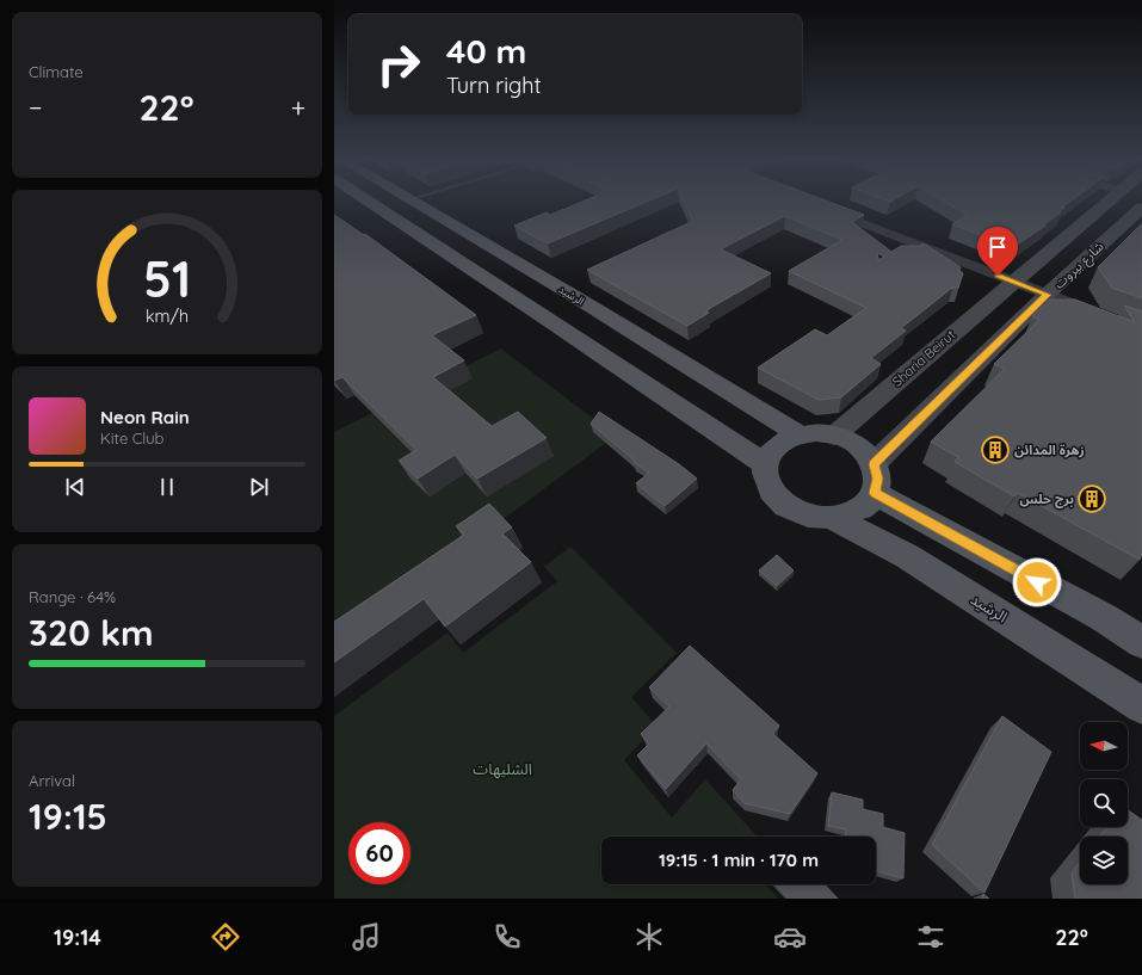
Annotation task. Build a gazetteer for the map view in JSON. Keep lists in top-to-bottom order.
{
  "streets": {
    "main road": ["شارع بيروت", "الرشيد", "Sharia Beirut"]
  },
  "crossings": [
    ["شارع بيروت", "الرشيد"],
    ["شارع بيروت", "Sharia Beirut"],
    ["الرشيد", "Sharia Beirut"]
  ],
  "parks": ["الشليهات"],
  "places": {
    "building": ["زهرة المدائن", "برج حلس"]
  },
  "north": "left",
  "page": {
    "tile": [
      "Climate",
      ["Range · 64%", "320 km"],
      ["Arrival", "19:15"]
    ],
    "turn": ["40 m", "Turn right"],
    "heat": ["−", "22°", "+"],
    "song": ["Neon Rain", "Kite Club"],
    "limit": "60",
    "trip": "19:15 · 1 min · 170 m",
    "tabs": ["19:14", "22°"],
    "gauge": ["51", "km/h"]
  }
}
